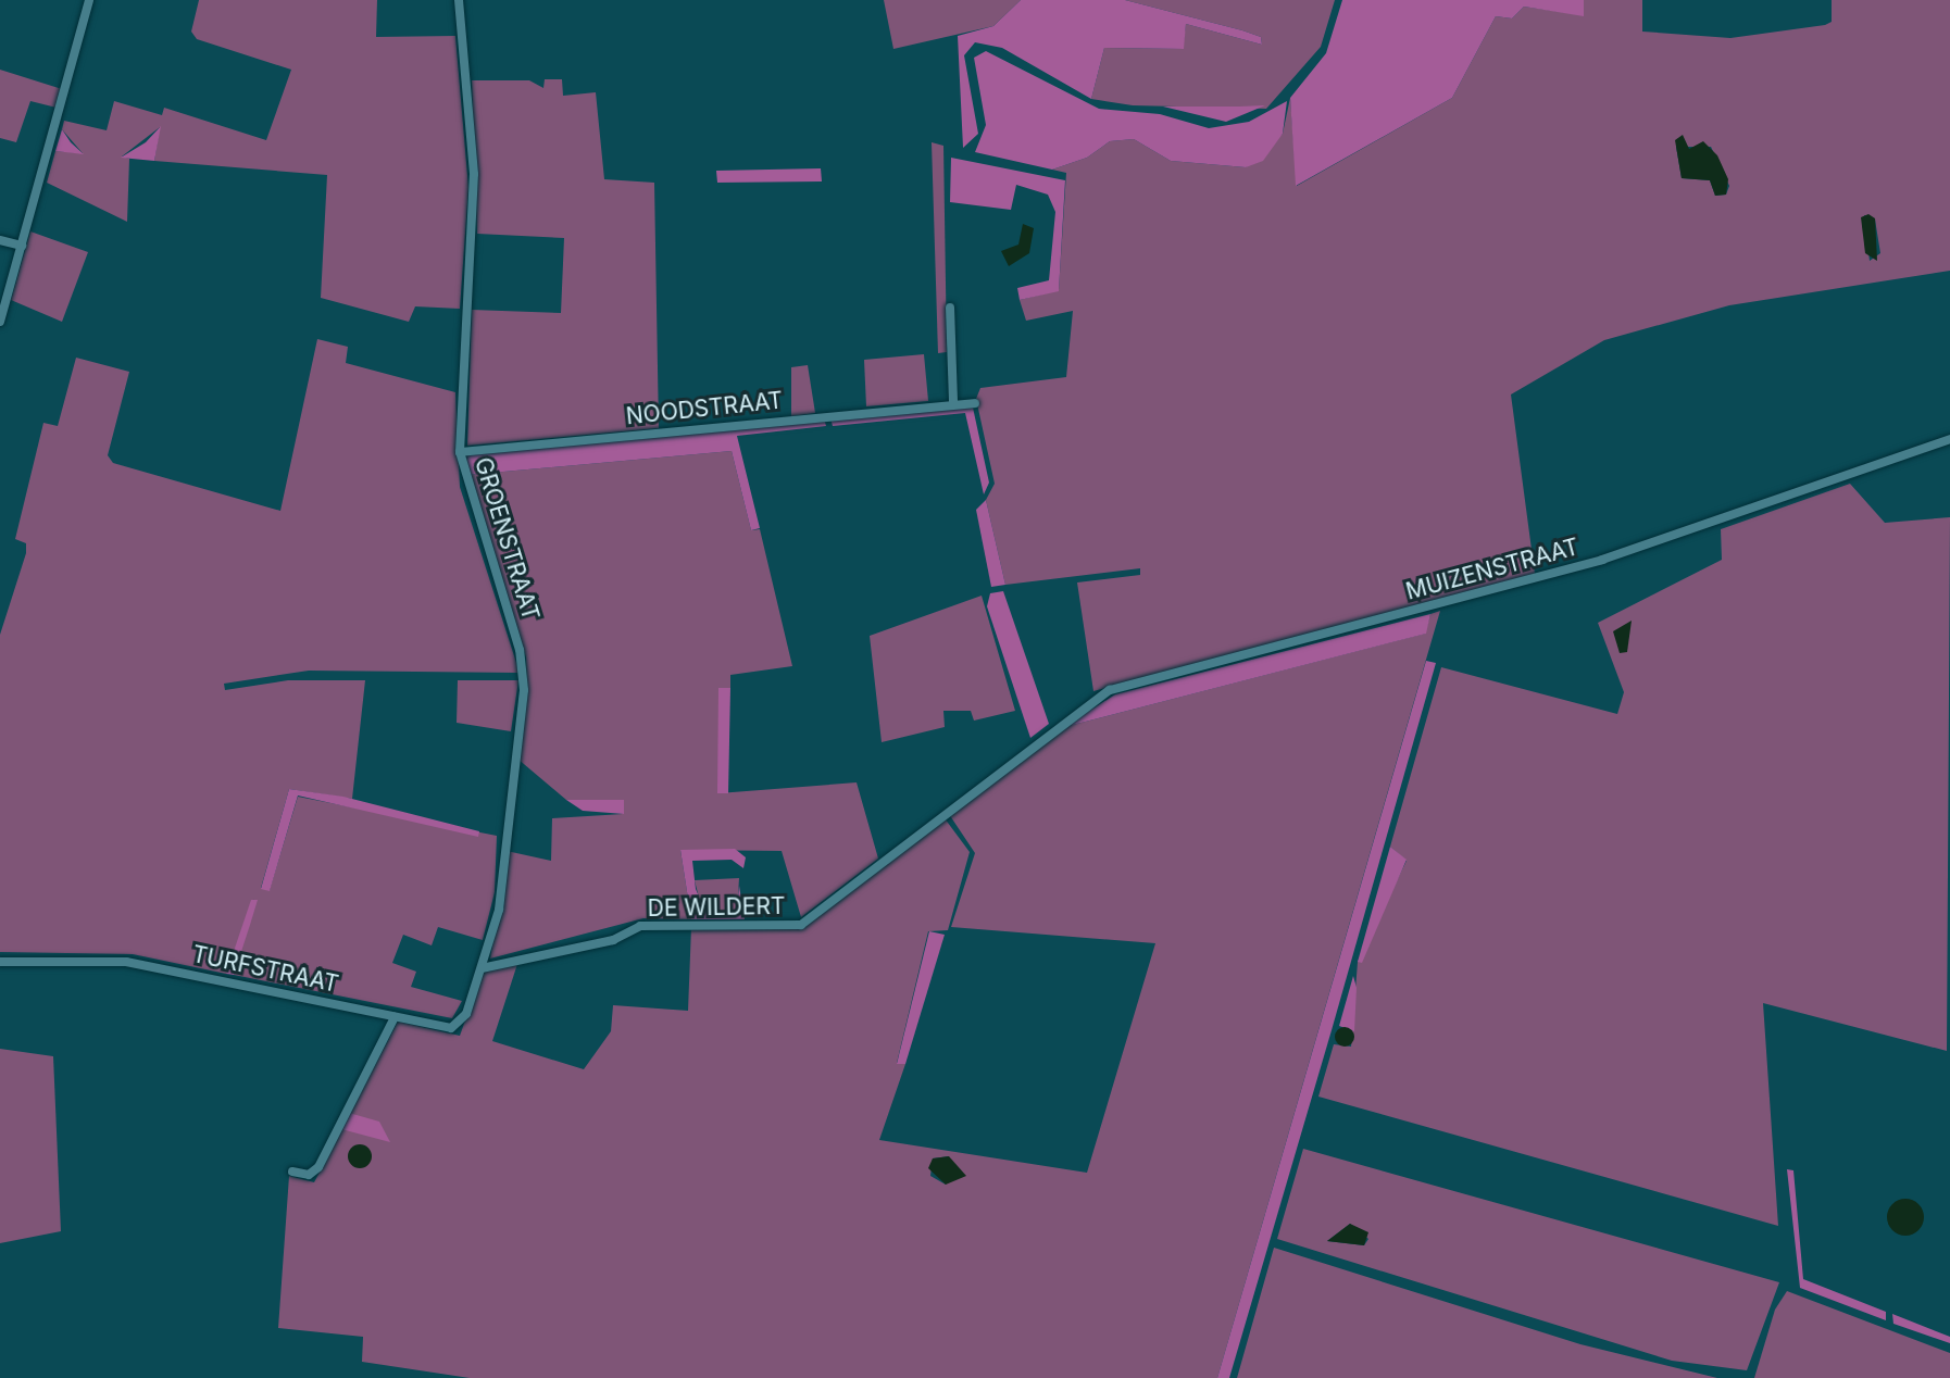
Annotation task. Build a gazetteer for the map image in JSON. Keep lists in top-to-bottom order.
{
  "streets": {
    "street": [
      "NOODSTRAAT",
      "GROENSTRAAT",
      "MUIZENSTRAAT",
      "DE WILDERT",
      "TURFSTRAAT"
    ]
  },
  "crossings": [
    ["NOODSTRAAT", "GROENSTRAAT"],
    ["GROENSTRAAT", "DE WILDERT"],
    ["GROENSTRAAT", "TURFSTRAAT"],
    ["MUIZENSTRAAT", "DE WILDERT"],
    ["DE WILDERT", "TURFSTRAAT"]
  ]
}
